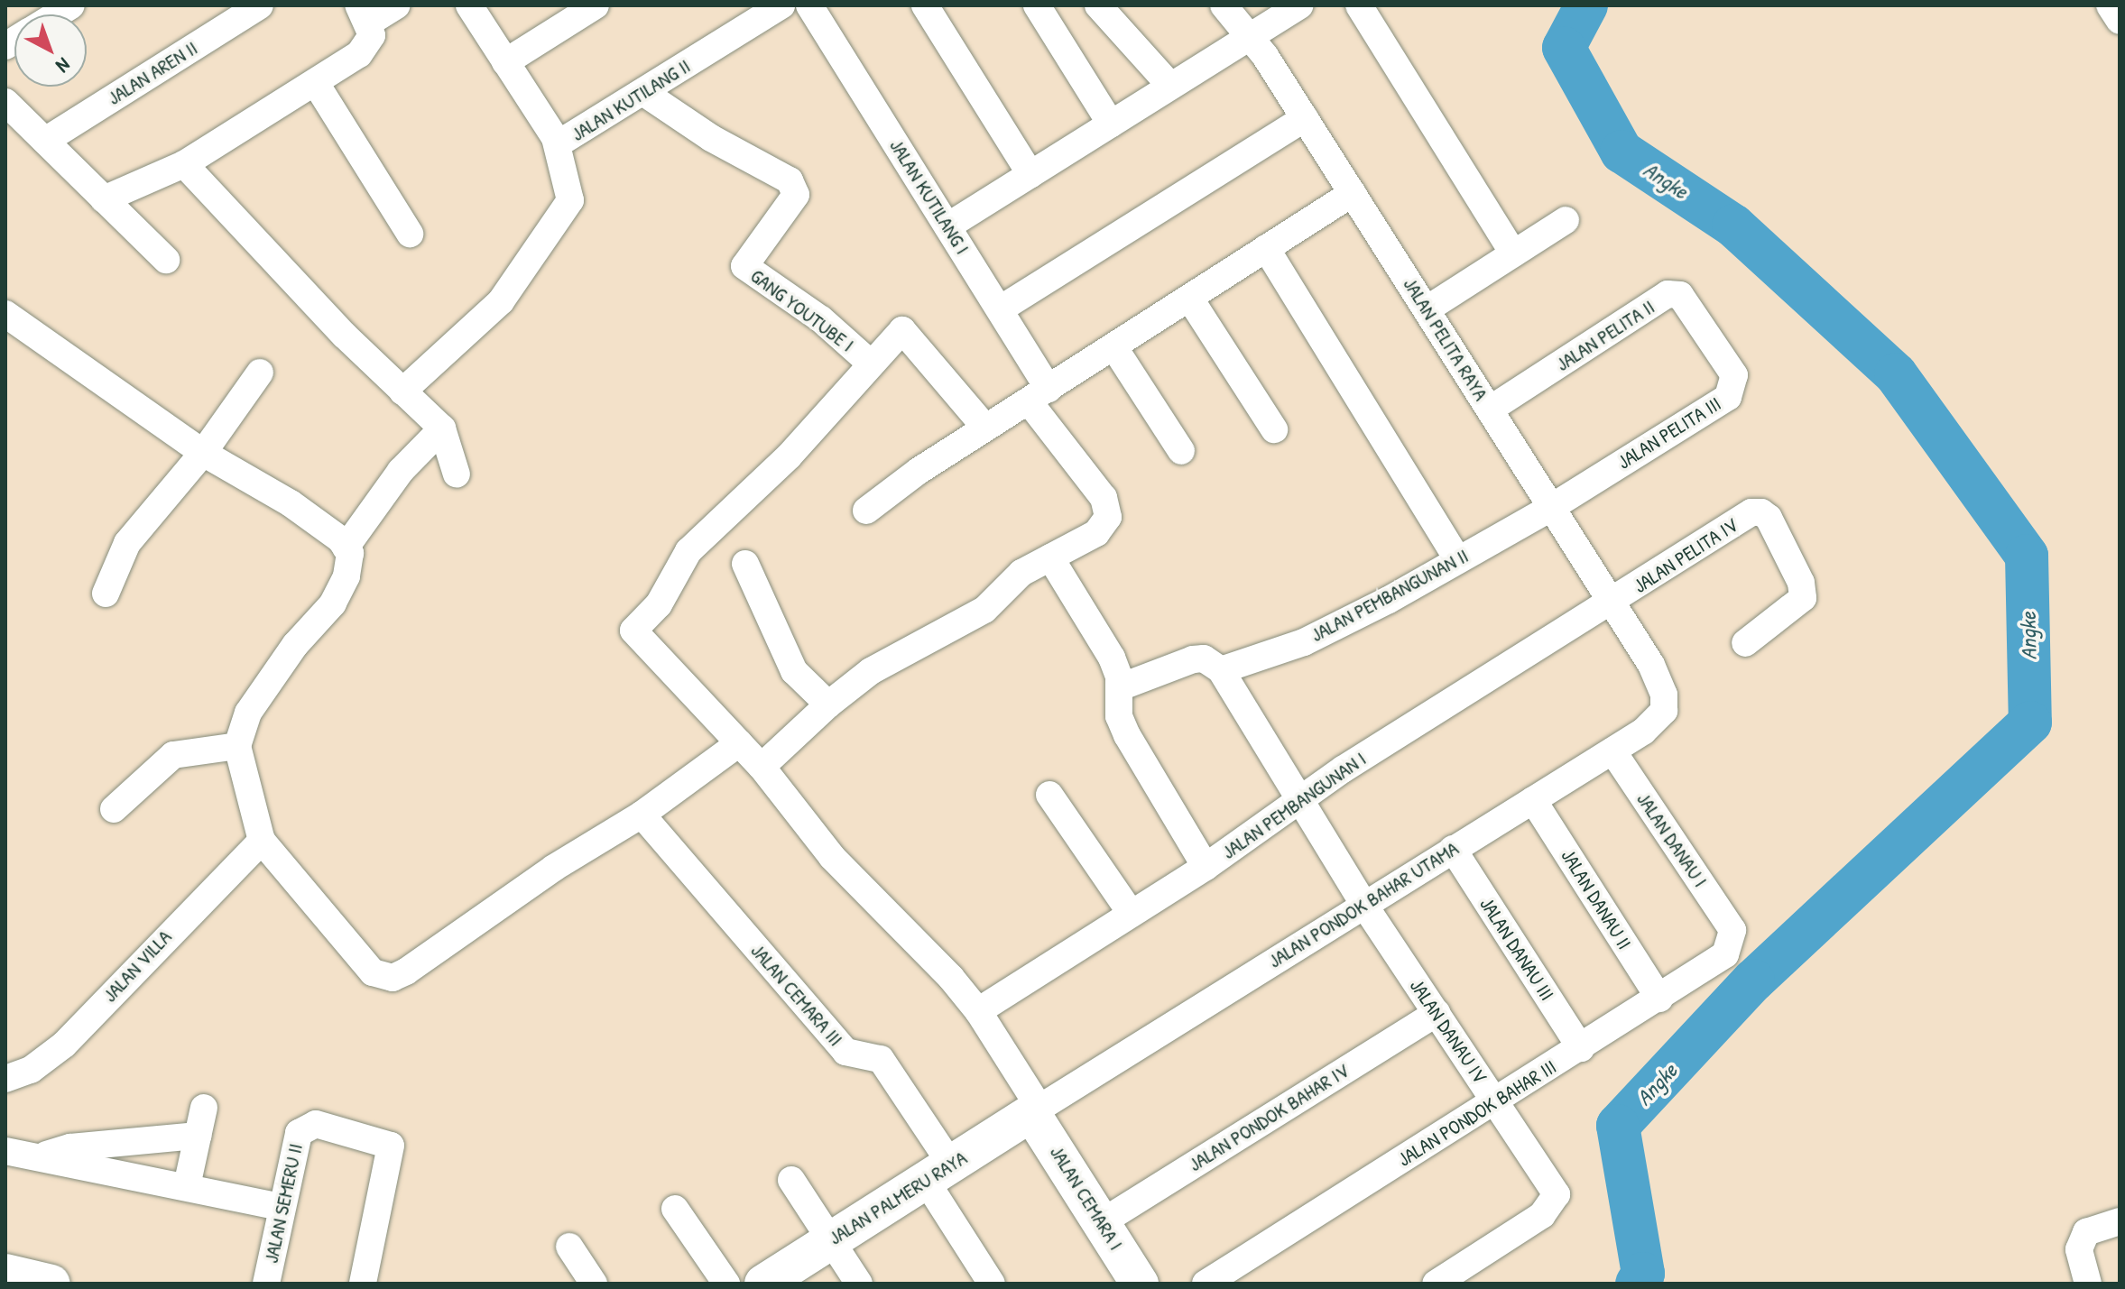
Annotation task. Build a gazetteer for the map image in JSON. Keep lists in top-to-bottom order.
{
  "streets": {
    "street": [
      "JALAN AREN II",
      "JALAN KUTILANG II",
      "JALAN KUTILANG I",
      "GANG YOUTUBE I",
      "JALAN PELITA II",
      "JALAN PELITA RAYA",
      "JALAN PELITA III",
      "JALAN PELITA IV",
      "JALAN PEMBANGUNAN II",
      "JALAN PEMBANGUNAN I",
      "JALAN DANAU I",
      "JALAN DANAU II",
      "JALAN PONDOK BAHAR UTAMA",
      "JALAN DANAU III",
      "JALAN VILLA",
      "JALAN CEMARA III",
      "JALAN DANAU IV",
      "JALAN PONDOK BAHAR III",
      "JALAN PONDOK BAHAR IV",
      "JALAN PALMERU RAYA",
      "JALAN CEMARA I",
      "JALAN SEMERU II"
    ]
  },
  "crossings": [
    ["JALAN KUTILANG II", "GANG YOUTUBE I"],
    ["GANG YOUTUBE I", "JALAN CEMARA I"],
    ["JALAN PELITA II", "JALAN PELITA RAYA"],
    ["JALAN PELITA II", "JALAN PELITA III"],
    ["JALAN PELITA RAYA", "JALAN PELITA III"],
    ["JALAN PELITA RAYA", "JALAN PELITA IV"],
    ["JALAN PELITA RAYA", "JALAN PEMBANGUNAN II"],
    ["JALAN PELITA RAYA", "JALAN PEMBANGUNAN I"],
    ["JALAN PELITA RAYA", "JALAN PONDOK BAHAR UTAMA"],
    ["JALAN PELITA III", "JALAN PEMBANGUNAN II"],
    ["JALAN PELITA IV", "JALAN PEMBANGUNAN I"],
    ["JALAN PEMBANGUNAN II", "JALAN DANAU IV"],
    ["JALAN PEMBANGUNAN I", "JALAN DANAU IV"],
    ["JALAN PEMBANGUNAN I", "JALAN CEMARA I"],
    ["JALAN DANAU I", "JALAN PONDOK BAHAR UTAMA"],
    ["JALAN DANAU I", "JALAN PONDOK BAHAR III"],
    ["JALAN DANAU II", "JALAN PONDOK BAHAR UTAMA"],
    ["JALAN DANAU II", "JALAN PONDOK BAHAR III"],
    ["JALAN PONDOK BAHAR UTAMA", "JALAN DANAU III"],
    ["JALAN PONDOK BAHAR UTAMA", "JALAN DANAU IV"],
    ["JALAN PONDOK BAHAR UTAMA", "JALAN PALMERU RAYA"],
    ["JALAN PONDOK BAHAR UTAMA", "JALAN CEMARA I"],
    ["JALAN DANAU III", "JALAN PONDOK BAHAR III"],
    ["JALAN CEMARA III", "JALAN PALMERU RAYA"],
    ["JALAN DANAU IV", "JALAN PONDOK BAHAR III"],
    ["JALAN DANAU IV", "JALAN PONDOK BAHAR IV"],
    ["JALAN PONDOK BAHAR IV", "JALAN CEMARA I"],
    ["JALAN PALMERU RAYA", "JALAN CEMARA I"]
  ],
  "water": ["Angke"],
  "north": "bottom right"
}
